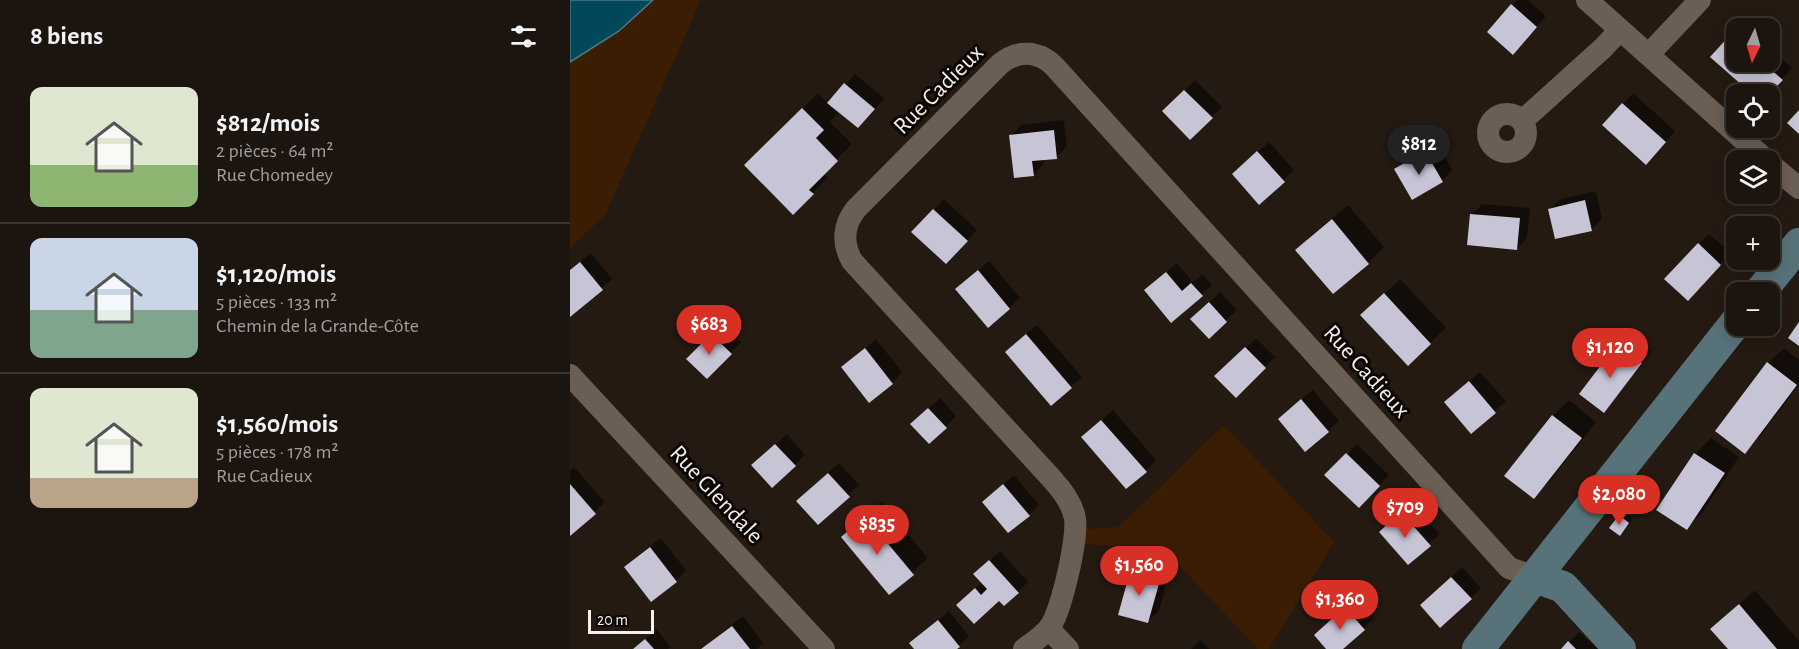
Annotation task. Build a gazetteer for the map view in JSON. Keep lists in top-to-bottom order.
{
  "streets": {
    "street": ["Rue Cadieux", "Rue Glendale"]
  },
  "scale_bar": "20 m",
  "north": "bottom",
  "page": {
    "heading": "8 biens",
    "map_buttons": ["+", "−"],
    "list": [
      {
        "name": "$812/mois",
        "note": "2 pièces · 64 m² · Rue Chomedey"
      },
      {
        "name": "$1,120/mois",
        "note": "5 pièces · 133 m² · Chemin de la Grande-Côte"
      },
      {
        "name": "$1,560/mois",
        "note": "5 pièces · 178 m² · Rue Cadieux"
      }
    ],
    "price": [
      "$812",
      "$683",
      "$1,120",
      "$2,080",
      "$709",
      "$835",
      "$1,560",
      "$1,360"
    ],
    "scale": "20 m"
  }
}
